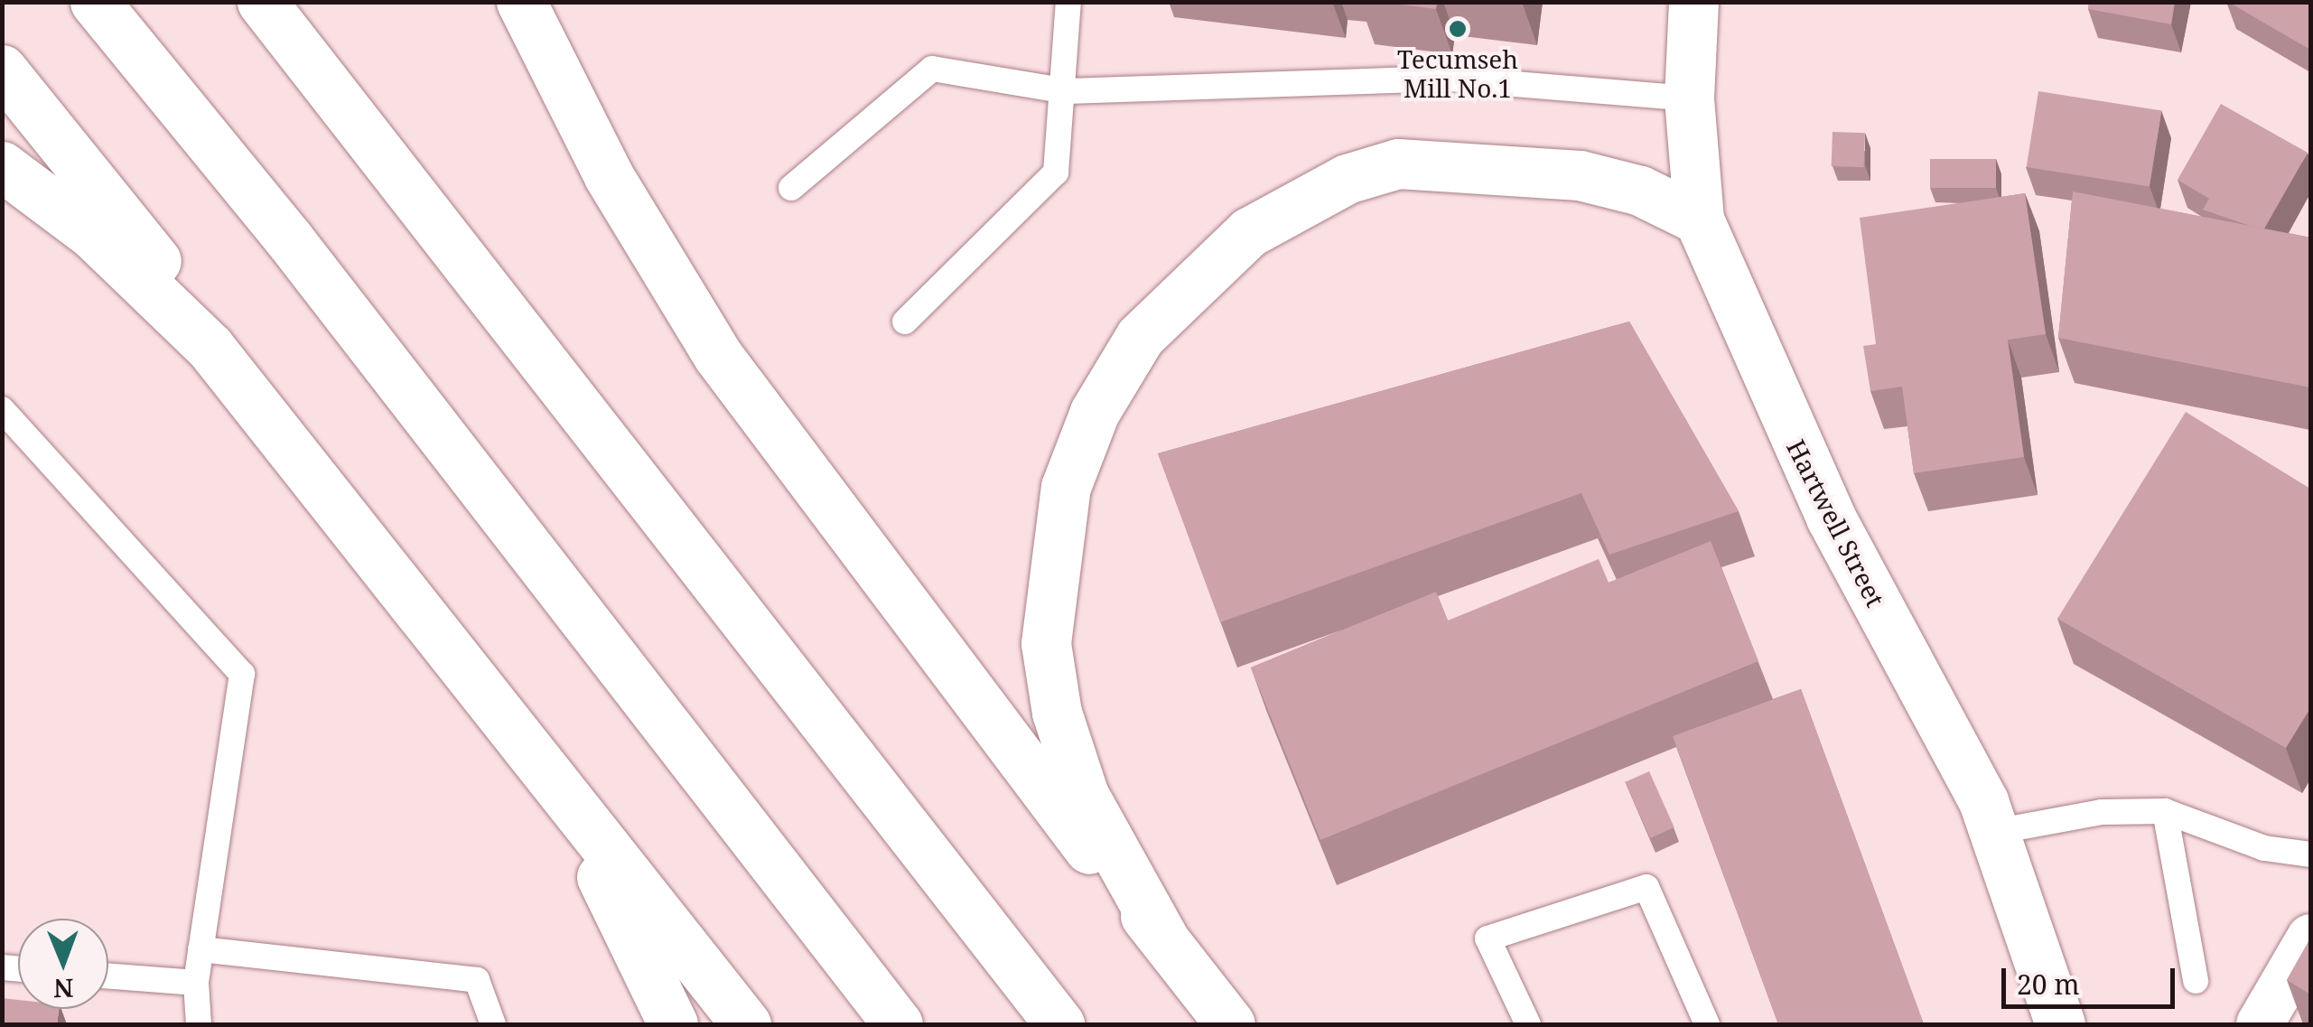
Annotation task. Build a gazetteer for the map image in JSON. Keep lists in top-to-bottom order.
{
  "streets": {
    "main road": ["Hartwell Street"]
  },
  "places": ["Tecumseh Mill No.1"],
  "scale_bar": "20 m",
  "north": "bottom"
}
